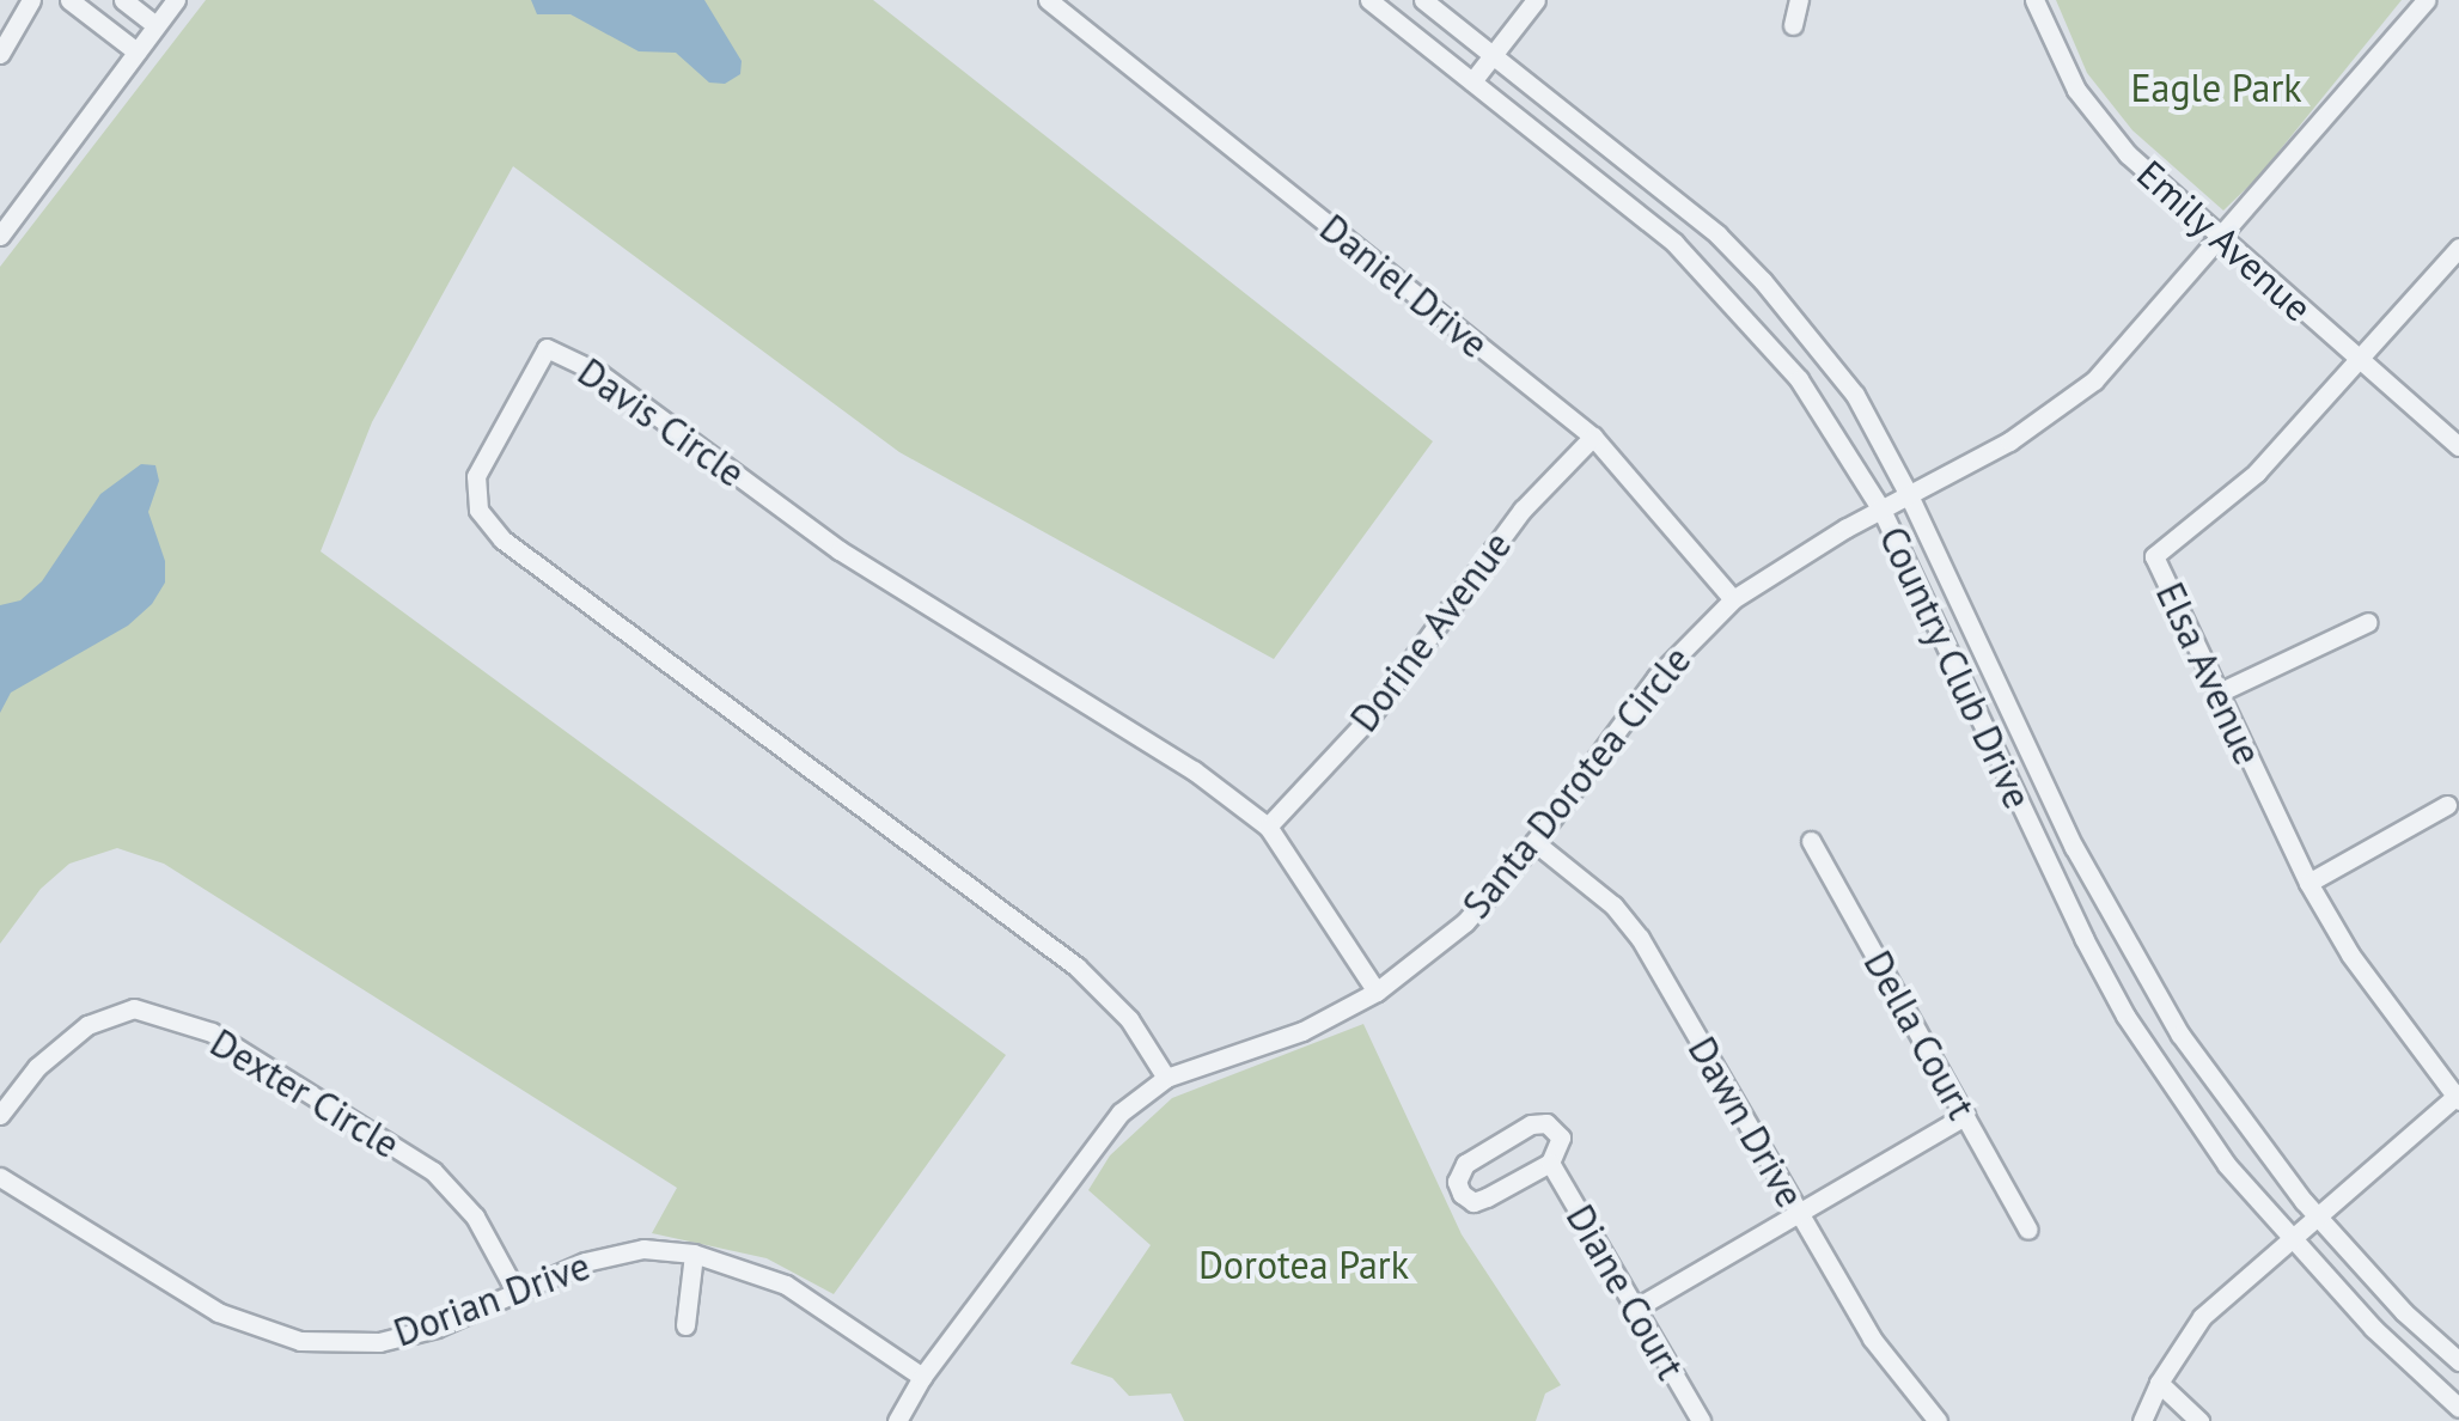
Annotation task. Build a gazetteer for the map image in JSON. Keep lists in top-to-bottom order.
{
  "streets": {
    "street": [
      "Emily Avenue",
      "Daniel Drive",
      "Davis Circle",
      "Dorine Avenue",
      "Country Club Drive",
      "Elsa Avenue",
      "Santa Dorotea Circle",
      "Della Court",
      "Dexter Circle",
      "Dawn Drive",
      "Diane Court",
      "Dorian Drive"
    ]
  },
  "crossings": [
    ["Emily Avenue", "Elsa Avenue"],
    ["Emily Avenue", "Santa Dorotea Circle"],
    ["Daniel Drive", "Dorine Avenue"],
    ["Daniel Drive", "Santa Dorotea Circle"],
    ["Davis Circle", "Dorine Avenue"],
    ["Davis Circle", "Santa Dorotea Circle"],
    ["Country Club Drive", "Santa Dorotea Circle"],
    ["Santa Dorotea Circle", "Dawn Drive"],
    ["Santa Dorotea Circle", "Dorian Drive"],
    ["Dexter Circle", "Dorian Drive"]
  ],
  "parks": ["Eagle Park", "Dorotea Park"]
}
